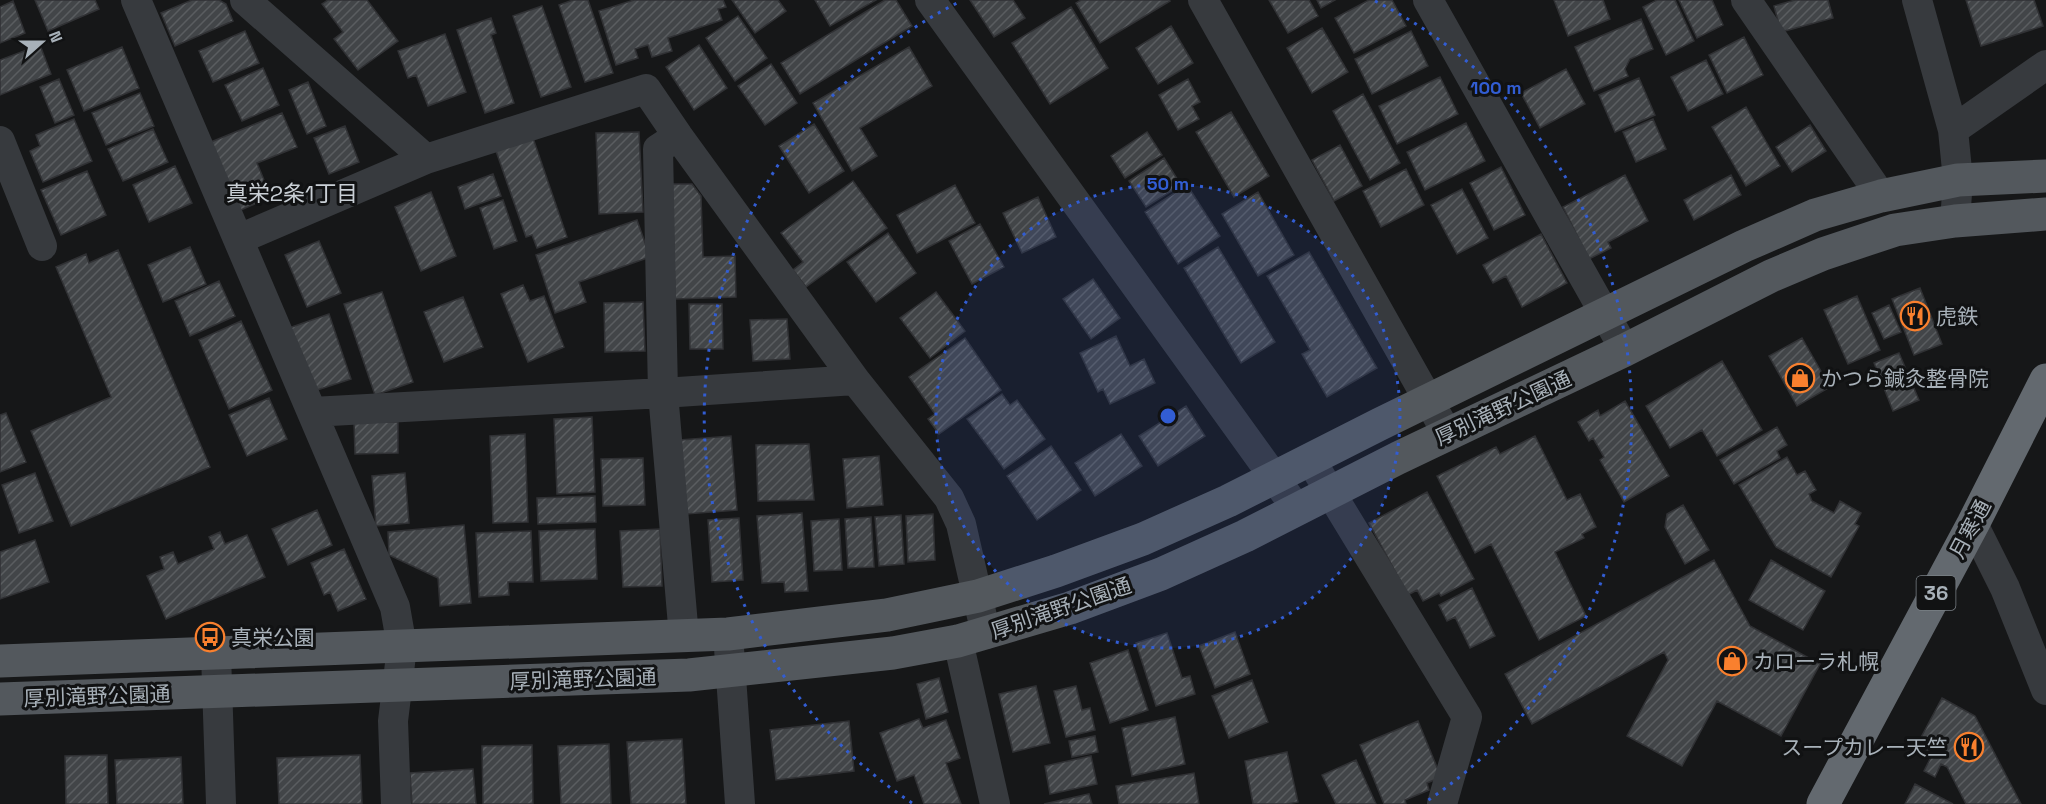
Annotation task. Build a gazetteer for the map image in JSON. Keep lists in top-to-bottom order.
{
  "streets": {
    "highway": ["月寒通", "36"],
    "main road": ["厚別滝野公園通"]
  },
  "districts": ["真栄2条1丁目"],
  "places": {
    "restaurant": ["虎鉄", "スープカレー天竺"],
    "shop": ["かつら鍼灸整骨院", "カローラ札幌"],
    "bus stop": ["真栄公園"]
  },
  "north": "right",
  "rings": ["100 m", "50 m"]
}
